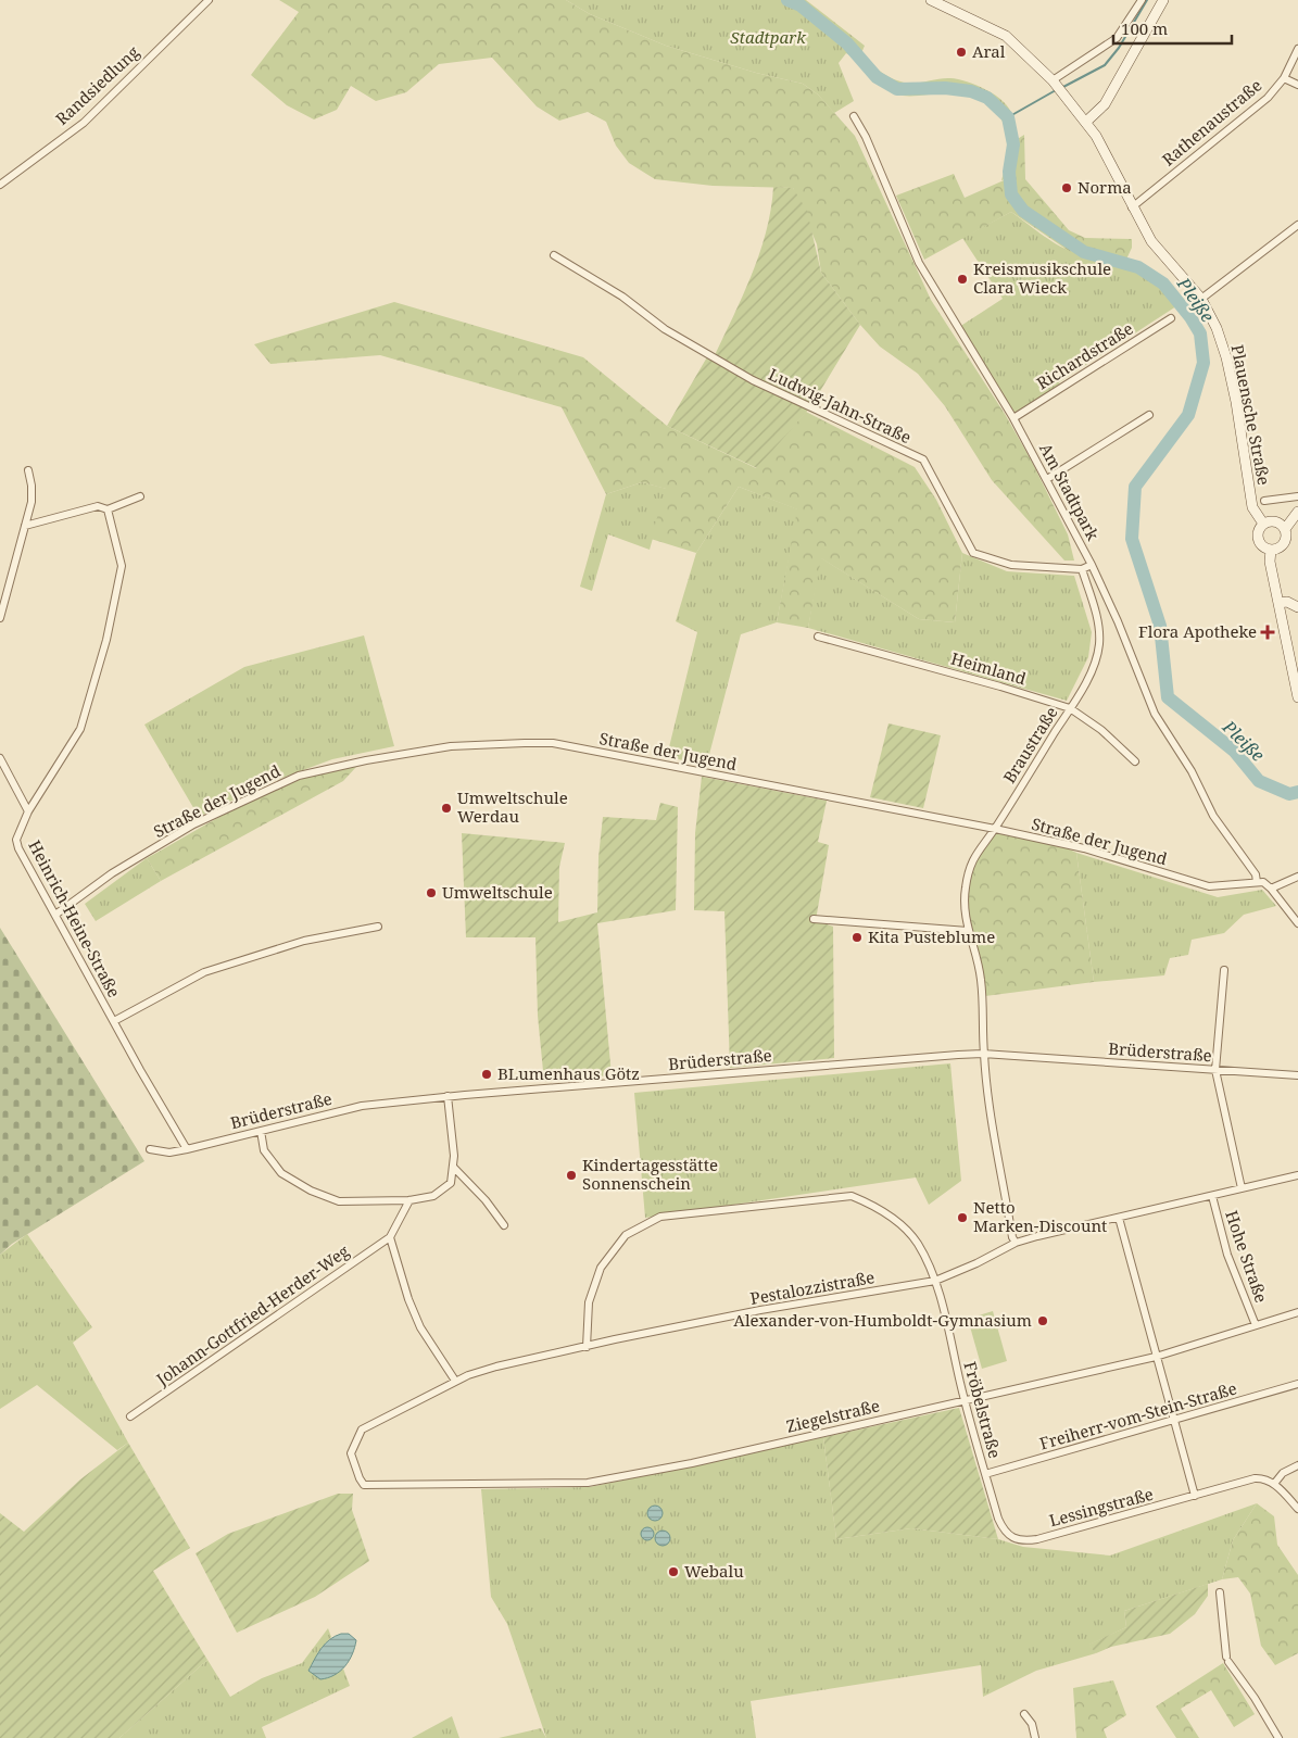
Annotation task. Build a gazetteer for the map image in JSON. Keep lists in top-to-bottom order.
{
  "streets": {
    "street": [
      "Randsiedlung",
      "Rathenaustraße",
      "Richardstraße",
      "Ludwig-Jahn-Straße",
      "Plauensche Straße",
      "Am Stadtpark",
      "Heimland",
      "Braustraße",
      "Straße der Jugend",
      "Heinrich-Heine-Straße",
      "Brüderstraße",
      "Hohe Straße",
      "Pestalozzistraße",
      "Johann-Gottfried-Herder-Weg",
      "Fröbelstraße",
      "Ziegelstraße",
      "Freiherr-vom-Stein-Straße",
      "Lessingstraße"
    ]
  },
  "crossings": [
    ["Rathenaustraße", "Plauensche Straße"],
    ["Richardstraße", "Am Stadtpark"],
    ["Ludwig-Jahn-Straße", "Am Stadtpark"],
    ["Ludwig-Jahn-Straße", "Braustraße"],
    ["Am Stadtpark", "Straße der Jugend"],
    ["Heimland", "Braustraße"],
    ["Braustraße", "Straße der Jugend"],
    ["Braustraße", "Brüderstraße"],
    ["Braustraße", "Pestalozzistraße"],
    ["Straße der Jugend", "Heinrich-Heine-Straße"],
    ["Heinrich-Heine-Straße", "Brüderstraße"],
    ["Hohe Straße", "Pestalozzistraße"],
    ["Hohe Straße", "Ziegelstraße"],
    ["Pestalozzistraße", "Fröbelstraße"],
    ["Pestalozzistraße", "Ziegelstraße"],
    ["Fröbelstraße", "Ziegelstraße"],
    ["Fröbelstraße", "Freiherr-vom-Stein-Straße"],
    ["Fröbelstraße", "Lessingstraße"]
  ],
  "water": ["Pleiße"],
  "parks": ["Stadtpark"],
  "places": {
    "other": [
      "Aral",
      "Norma",
      "Kreismusikschule Clara Wieck",
      "Umweltschule Werdau",
      "Umweltschule",
      "Kita Pusteblume",
      "BLumenhaus Götz",
      "Kindertagesstätte Sonnenschein",
      "Netto Marken-Discount",
      "Alexander-von-Humboldt-Gymnasium",
      "Webalu"
    ],
    "health": ["Flora Apotheke"]
  },
  "scale_bar": "100 m"
}
